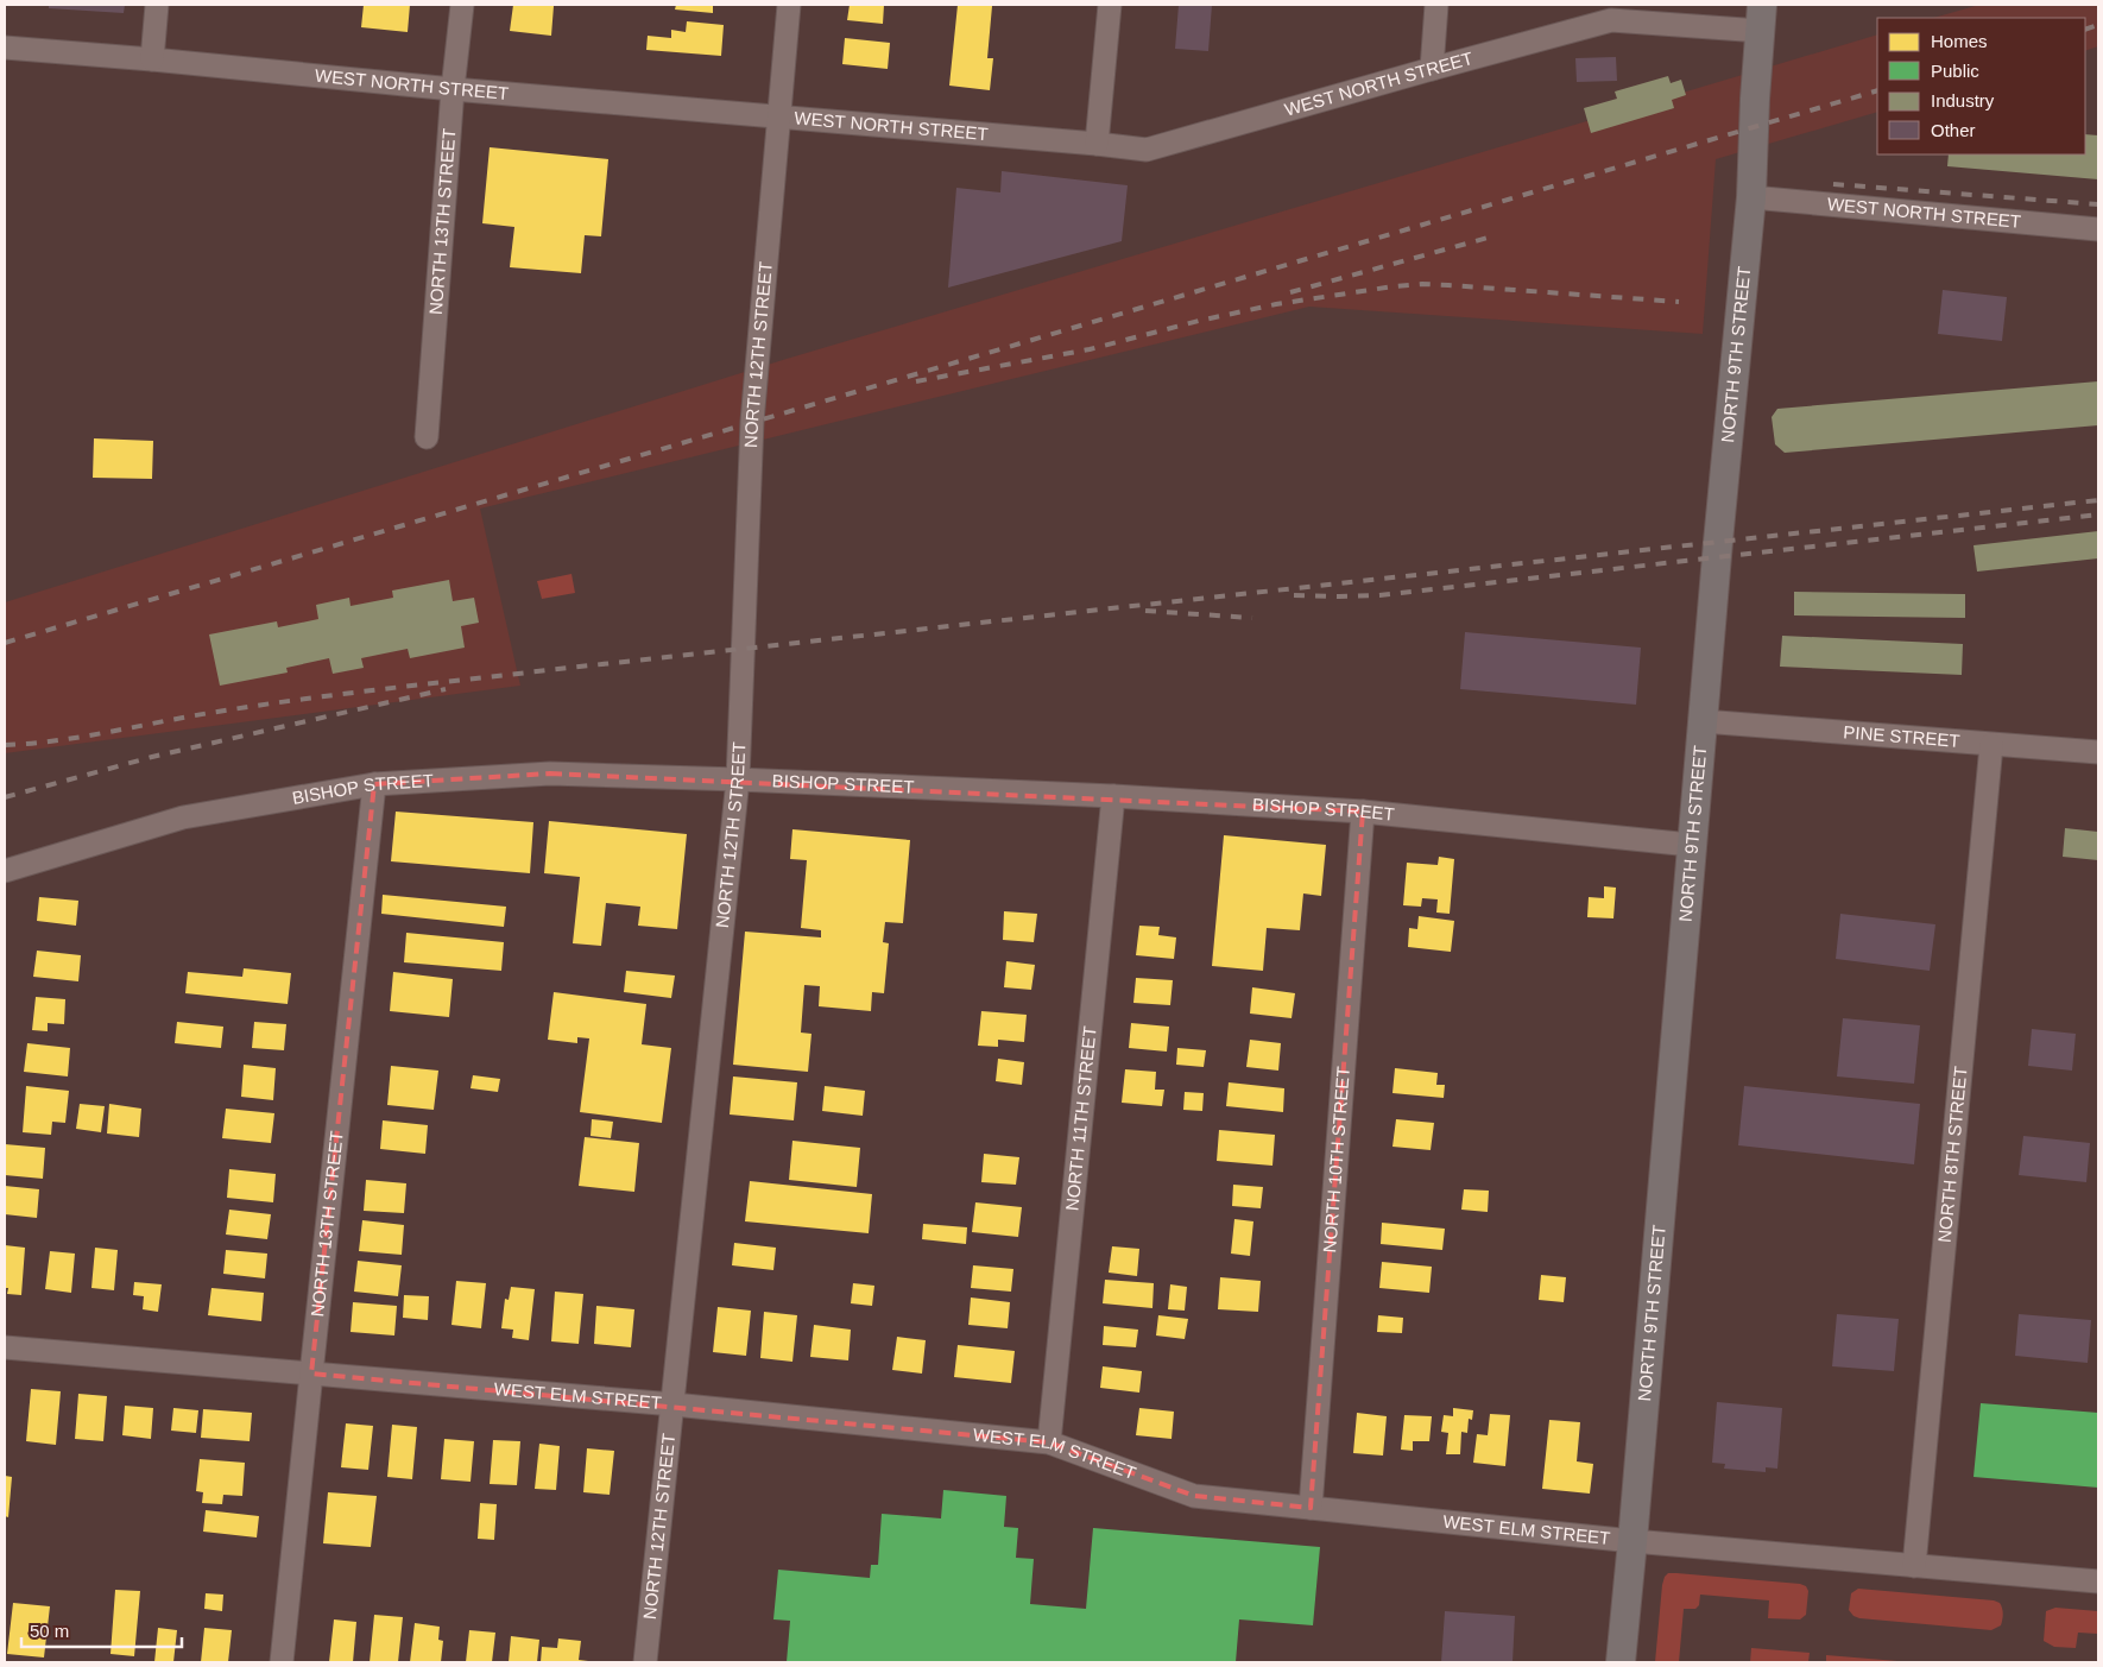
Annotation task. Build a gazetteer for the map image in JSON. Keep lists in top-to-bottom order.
{
  "streets": {
    "main road": ["NORTH 9TH STREET"],
    "street": [
      "WEST NORTH STREET",
      "NORTH 13TH STREET",
      "NORTH 12TH STREET",
      "PINE STREET",
      "BISHOP STREET",
      "NORTH 11TH STREET",
      "NORTH 8TH STREET",
      "NORTH 10TH STREET",
      "WEST ELM STREET"
    ]
  },
  "crossings": [
    ["WEST NORTH STREET", "NORTH 13TH STREET"],
    ["WEST NORTH STREET", "NORTH 12TH STREET"],
    ["WEST NORTH STREET", "NORTH 9TH STREET"],
    ["NORTH 13TH STREET", "BISHOP STREET"],
    ["NORTH 13TH STREET", "WEST ELM STREET"],
    ["NORTH 12TH STREET", "BISHOP STREET"],
    ["NORTH 12TH STREET", "WEST ELM STREET"],
    ["NORTH 9TH STREET", "PINE STREET"],
    ["NORTH 9TH STREET", "BISHOP STREET"],
    ["NORTH 9TH STREET", "WEST ELM STREET"],
    ["PINE STREET", "NORTH 8TH STREET"],
    ["BISHOP STREET", "NORTH 11TH STREET"],
    ["BISHOP STREET", "NORTH 10TH STREET"],
    ["NORTH 11TH STREET", "WEST ELM STREET"],
    ["NORTH 8TH STREET", "WEST ELM STREET"],
    ["NORTH 10TH STREET", "WEST ELM STREET"]
  ],
  "legend": [
    "Homes",
    "Public",
    "Industry",
    "Other"
  ],
  "scale_bar": "50 m"
}
